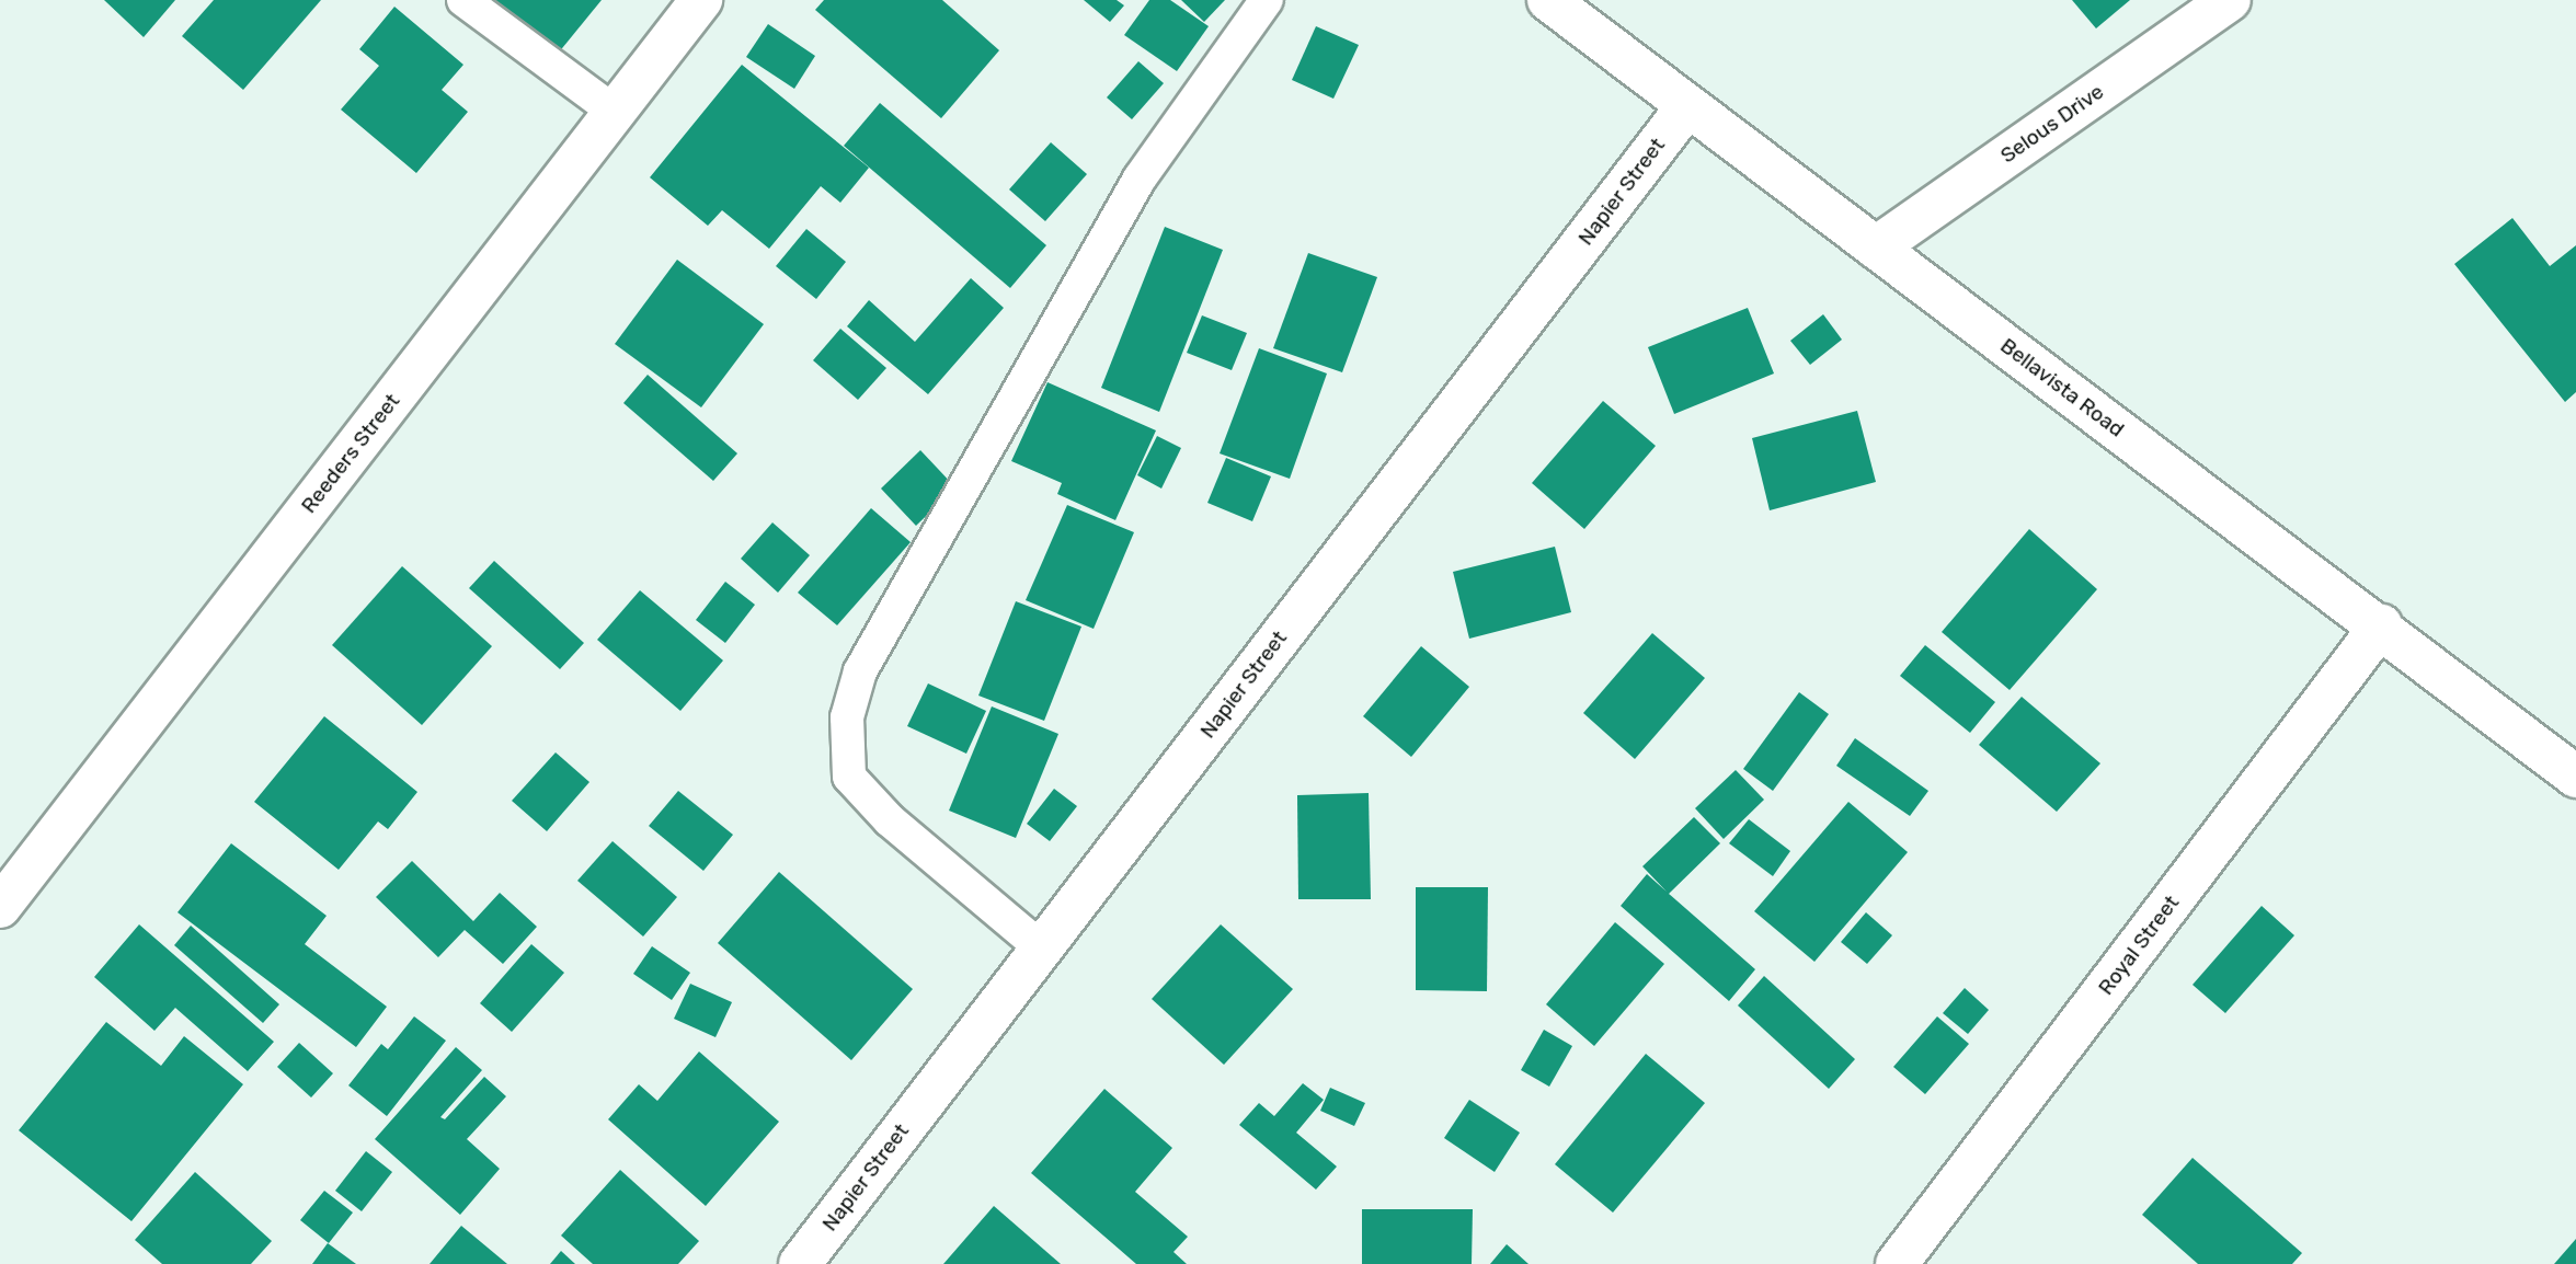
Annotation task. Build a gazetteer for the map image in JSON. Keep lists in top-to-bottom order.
{
  "streets": {
    "street": [
      "Selous Drive",
      "Napier Street",
      "Bellavista Road",
      "Reeders Street",
      "Royal Street"
    ]
  },
  "crossings": [
    ["Selous Drive", "Bellavista Road"],
    ["Napier Street", "Bellavista Road"],
    ["Bellavista Road", "Royal Street"]
  ]
}
